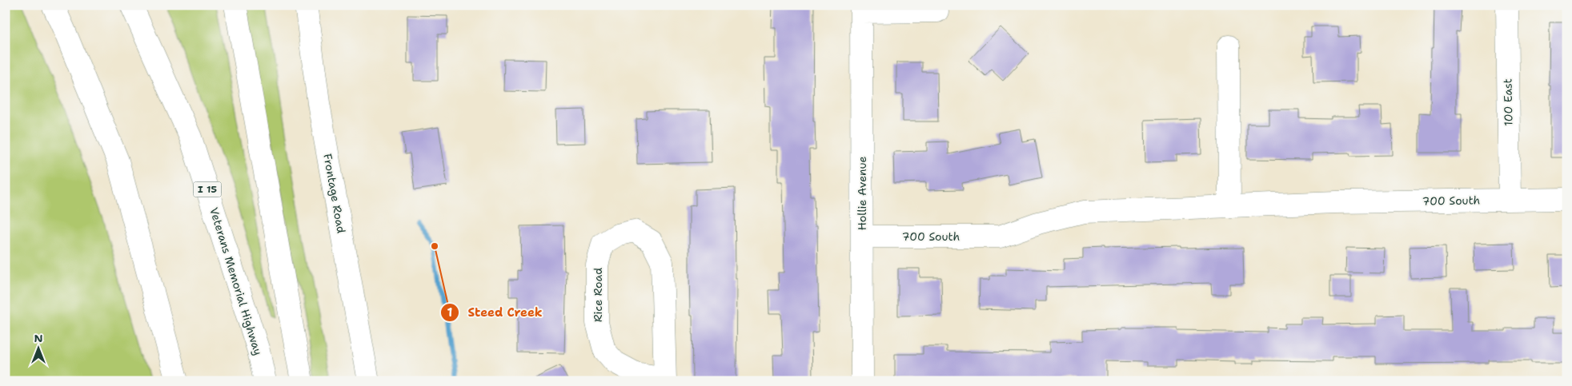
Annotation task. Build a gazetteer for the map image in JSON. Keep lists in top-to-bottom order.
{
  "streets": {
    "main road": [
      "100 East",
      "I 15",
      "Frontage Road",
      "Hollie Avenue",
      "700 South",
      "Veterans Memorial Highway",
      "Rice Road"
    ]
  },
  "crossings": [
    ["100 East", "700 South"],
    ["Hollie Avenue", "700 South"]
  ],
  "places": ["Steed Creek"],
  "north": "top"
}
